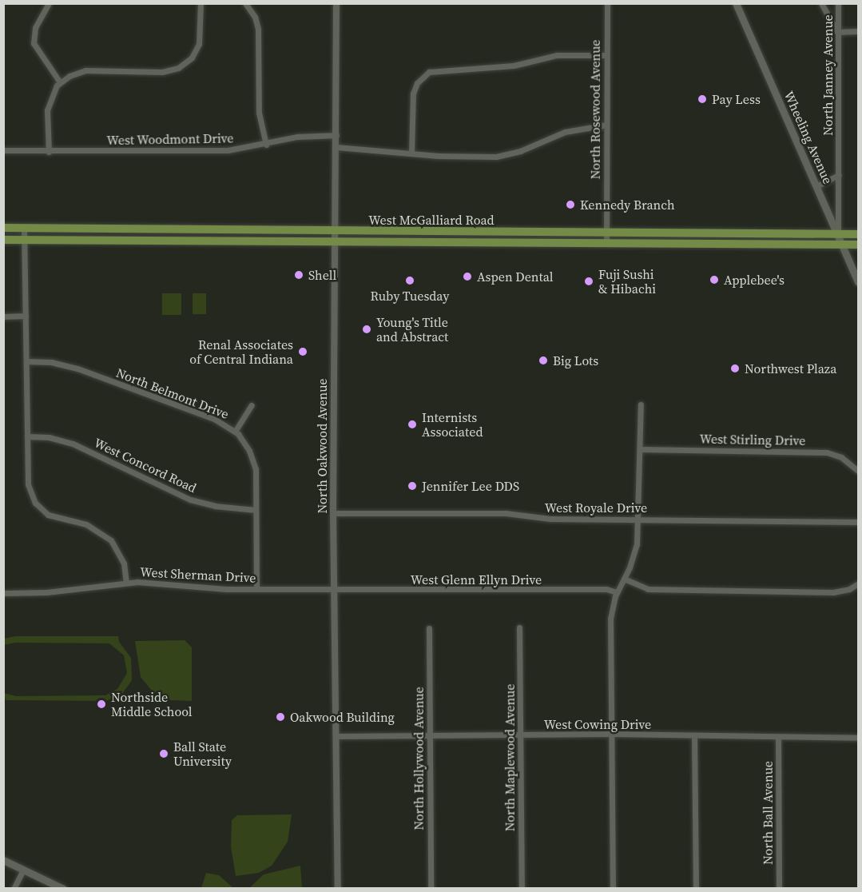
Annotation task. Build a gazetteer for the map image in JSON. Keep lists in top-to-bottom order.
{
  "streets": {
    "main road": ["Wheeling Avenue", "West McGalliard Road"],
    "street": [
      "North Janney Avenue",
      "North Rosewood Avenue",
      "West Woodmont Drive",
      "North Belmont Drive",
      "West Stirling Drive",
      "North Oakwood Avenue",
      "West Concord Road",
      "West Royale Drive",
      "West Sherman Drive",
      "West Glenn Ellyn Drive",
      "West Cowing Drive",
      "North Maplewood Avenue",
      "North Hollywood Avenue",
      "North Ball Avenue"
    ]
  },
  "crossings": [
    ["North Janney Avenue", "Wheeling Avenue"],
    ["North Janney Avenue", "West McGalliard Road"],
    ["North Rosewood Avenue", "West McGalliard Road"],
    ["Wheeling Avenue", "West McGalliard Road"],
    ["West Woodmont Drive", "North Oakwood Avenue"],
    ["West McGalliard Road", "North Oakwood Avenue"],
    ["North Belmont Drive", "West Concord Road"],
    ["North Belmont Drive", "West Sherman Drive"],
    ["North Oakwood Avenue", "West Royale Drive"],
    ["North Oakwood Avenue", "West Sherman Drive"],
    ["North Oakwood Avenue", "West Glenn Ellyn Drive"],
    ["North Oakwood Avenue", "West Cowing Drive"],
    ["West Sherman Drive", "West Glenn Ellyn Drive"],
    ["West Cowing Drive", "North Maplewood Avenue"],
    ["West Cowing Drive", "North Hollywood Avenue"],
    ["West Cowing Drive", "North Ball Avenue"]
  ],
  "places": [
    "Pay Less",
    "Kennedy Branch",
    "Shell",
    "Aspen Dental",
    "Applebee's",
    "Ruby Tuesday",
    "Fuji Sushi & Hibachi",
    "Young's Title and Abstract",
    "Renal Associates of Central Indiana",
    "Big Lots",
    "Northwest Plaza",
    "Internists Associated",
    "Jennifer Lee DDS",
    "Northside Middle School",
    "Oakwood Building",
    "Ball State University"
  ]
}
